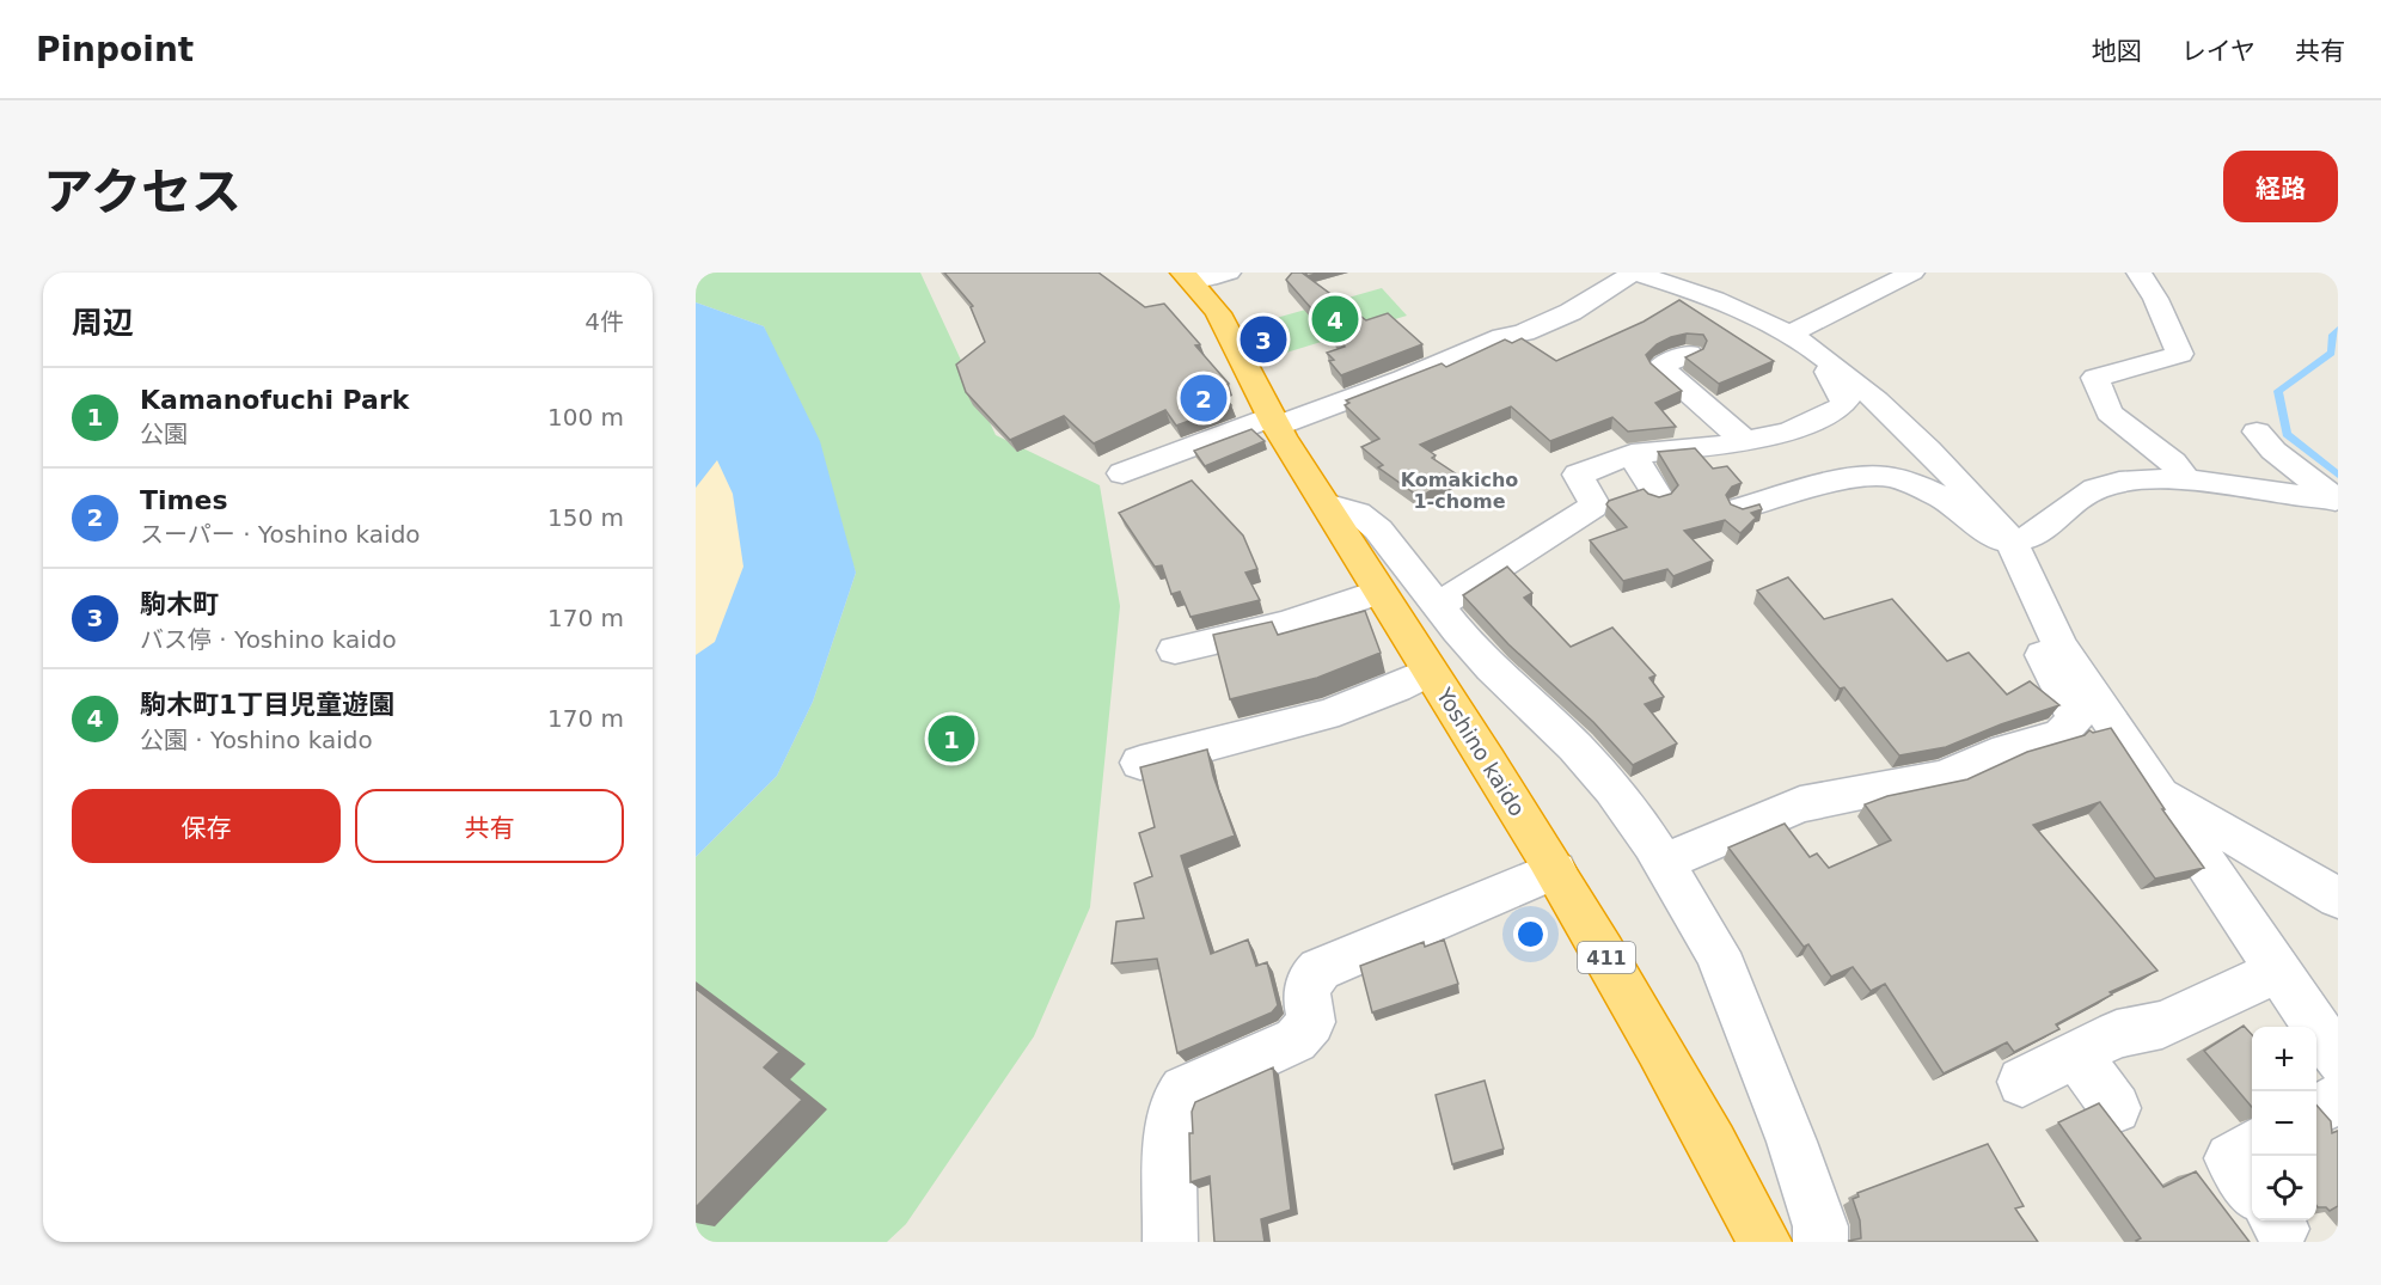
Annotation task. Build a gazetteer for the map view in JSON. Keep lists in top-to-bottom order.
{
  "streets": {
    "highway": ["Yoshino kaido", "411"]
  },
  "districts": ["Komakicho 1-chome"],
  "page": {
    "header": "Pinpoint",
    "nav": ["地図", "レイヤ", "共有"],
    "title": "アクセス",
    "buttons": [
      "経路",
      ["保存", "共有"]
    ],
    "heading": ["周辺", "4件"],
    "pins": [
      "4",
      "3",
      "2",
      "1"
    ],
    "list": [
      {
        "mark": "1",
        "name": "Kamanofuchi Park",
        "note": "公園",
        "value": "100 m"
      },
      {
        "mark": "2",
        "name": "Times",
        "note": "スーパー · Yoshino kaido",
        "value": "150 m"
      },
      {
        "mark": "3",
        "name": "駒木町",
        "note": "バス停 · Yoshino kaido",
        "value": "170 m"
      },
      {
        "mark": "4",
        "name": "駒木町1丁目児童遊園",
        "note": "公園 · Yoshino kaido",
        "value": "170 m"
      }
    ],
    "map_buttons": ["+", "−"]
  }
}
